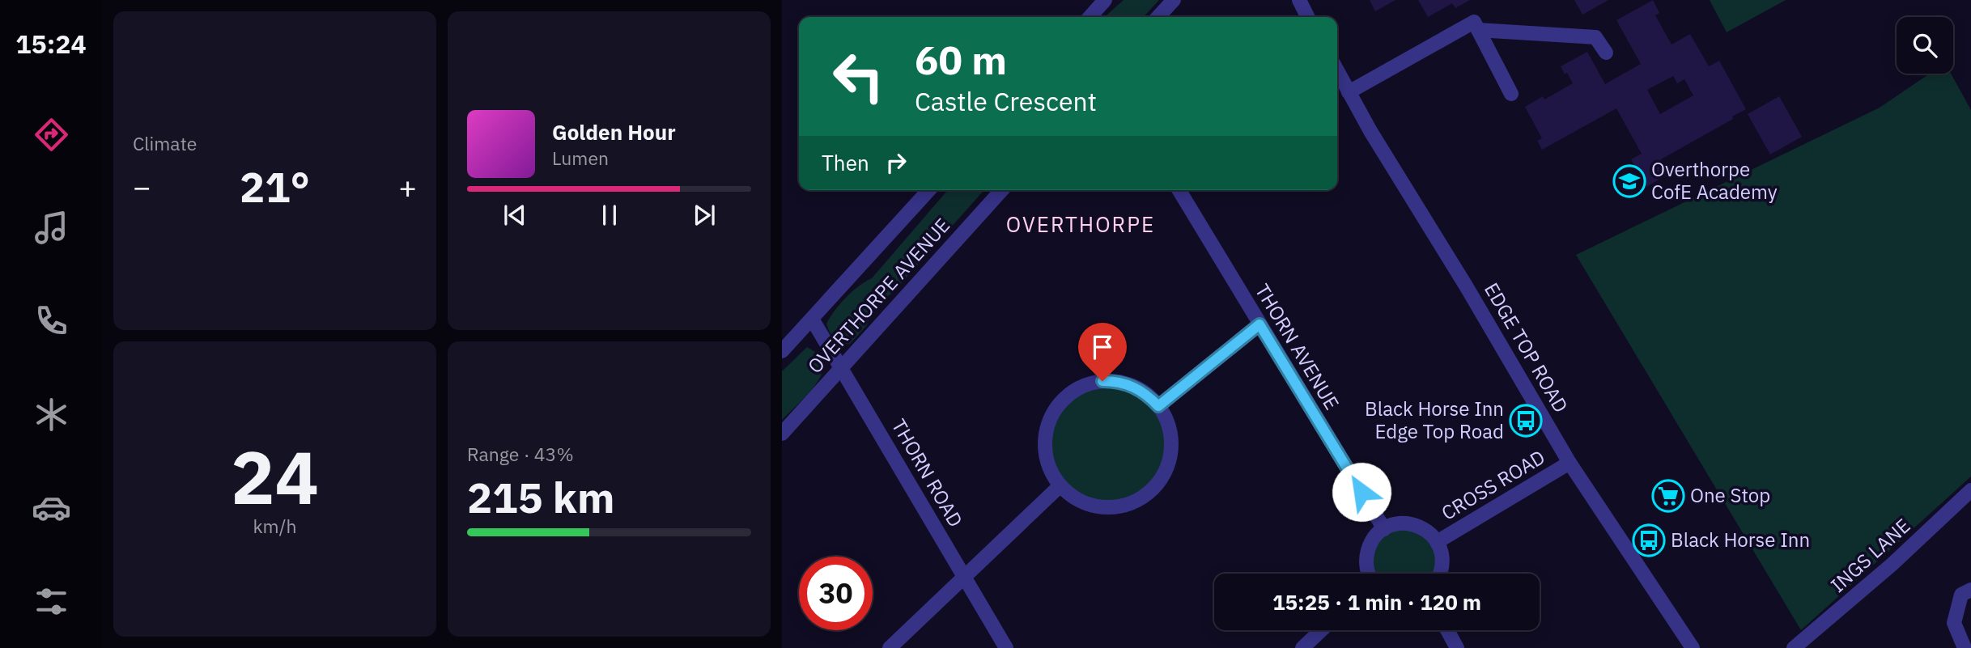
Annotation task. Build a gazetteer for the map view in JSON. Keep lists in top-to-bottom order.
{
  "streets": {
    "street": [
      "OVERTHORPE AVENUE",
      "THORN AVENUE",
      "EDGE TOP ROAD",
      "THORN ROAD",
      "CROSS ROAD",
      "INGS LANE"
    ]
  },
  "crossings": [
    ["OVERTHORPE AVENUE", "THORN ROAD"],
    ["EDGE TOP ROAD", "CROSS ROAD"]
  ],
  "districts": ["OVERTHORPE"],
  "places": {
    "school or university": ["Overthorpe CofE Academy"],
    "bus stop": ["Black Horse Inn Edge Top Road", "Black Horse Inn"],
    "supermarket": ["One Stop"]
  },
  "page": {
    "tabs": "15:24",
    "tile": [
      "Climate",
      ["24", "km/h"],
      ["Range · 43%", "215 km"]
    ],
    "turn": ["60 m", "Castle Crescent"],
    "song": ["Golden Hour", "Lumen"],
    "then": "Then",
    "heat": ["−", "21°", "+"],
    "limit": "30",
    "trip": "15:25 · 1 min · 120 m"
  }
}
